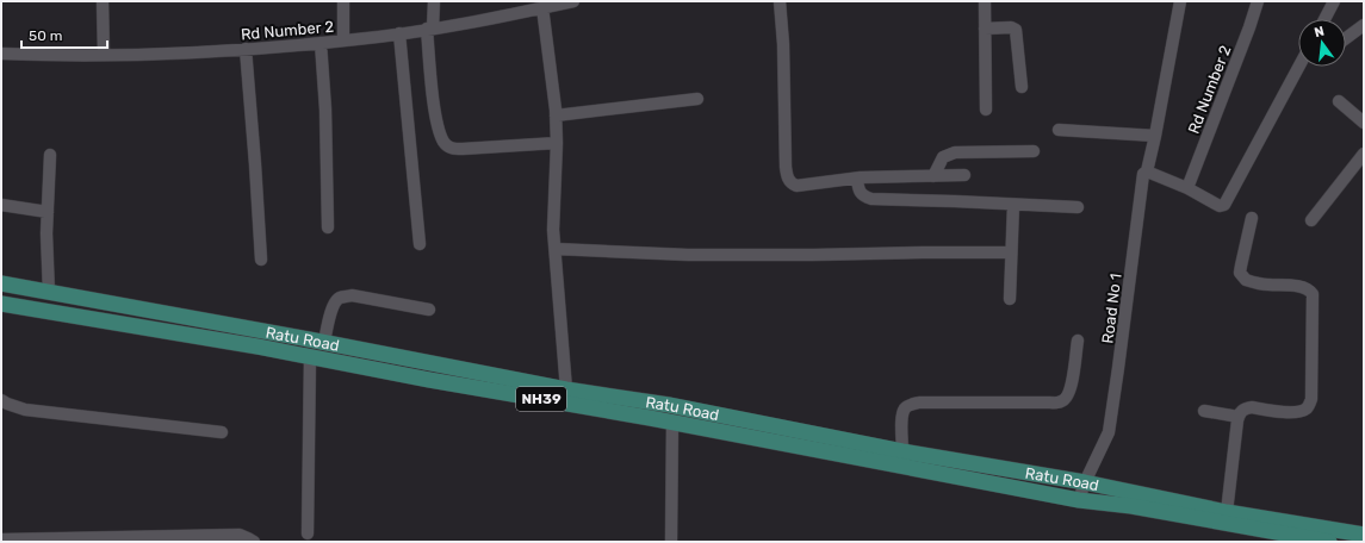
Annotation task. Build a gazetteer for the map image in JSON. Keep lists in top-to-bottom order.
{
  "streets": {
    "main road": ["Ratu Road", "NH39"],
    "street": ["Rd Number 2", "Road No 1"]
  },
  "crossings": [
    ["Road No 1", "Ratu Road"]
  ],
  "scale_bar": "50 m",
  "north": "top"
}
